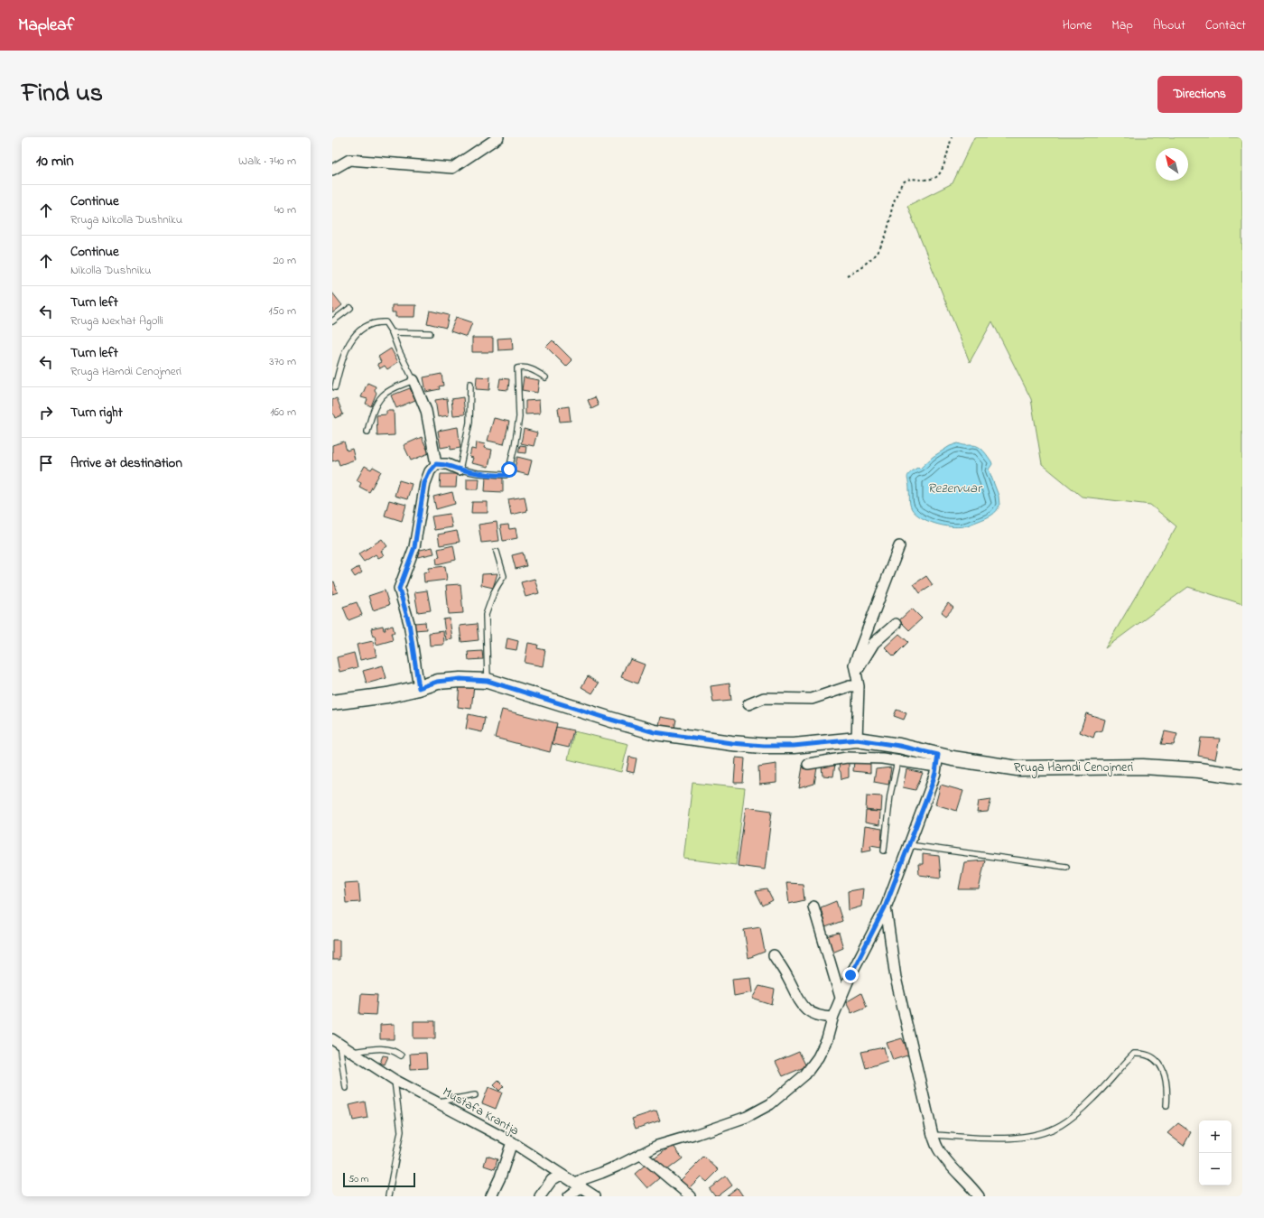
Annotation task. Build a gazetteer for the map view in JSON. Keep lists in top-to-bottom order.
{
  "streets": {
    "street": ["Rruga Hamdi Cenojmeri", "Mustafa Krantja"]
  },
  "water": ["Rezervuar"],
  "scale_bar": "50 m",
  "north": "top left",
  "page": {
    "header": "Mapleaf",
    "nav": [
      "Home",
      "Map",
      "About",
      "Contact"
    ],
    "title": "Find us",
    "buttons": "Directions",
    "heading": ["10 min", "Walk · 740 m"],
    "list": [
      ["Continue", "Rruga Nikolla Dushniku", "40 m"],
      ["Continue", "Nikolla Dushniku", "20 m"],
      ["Turn left", "Rruga Nexhat Agolli", "150 m"],
      ["Turn left", "Rruga Hamdi Cenojmeri", "370 m"],
      ["Turn right", "160 m"],
      "Arrive at destination"
    ],
    "map_buttons": ["+", "−"],
    "scale": "50 m"
  }
}
